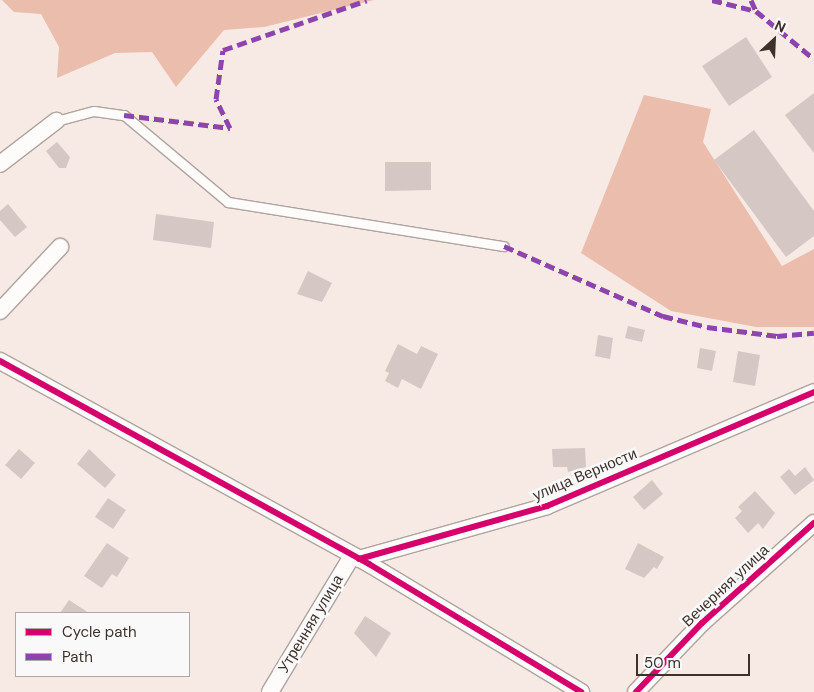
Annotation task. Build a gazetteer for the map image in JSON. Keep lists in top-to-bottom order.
{
  "streets": {
    "street": ["улица Верности", "Вечерняя улица", "Утренняя улица"]
  },
  "crossings": [
    ["улица Верности", "Утренняя улица"]
  ],
  "legend": ["Cycle path", "Path"],
  "scale_bar": "50 m",
  "north": "top right"
}
